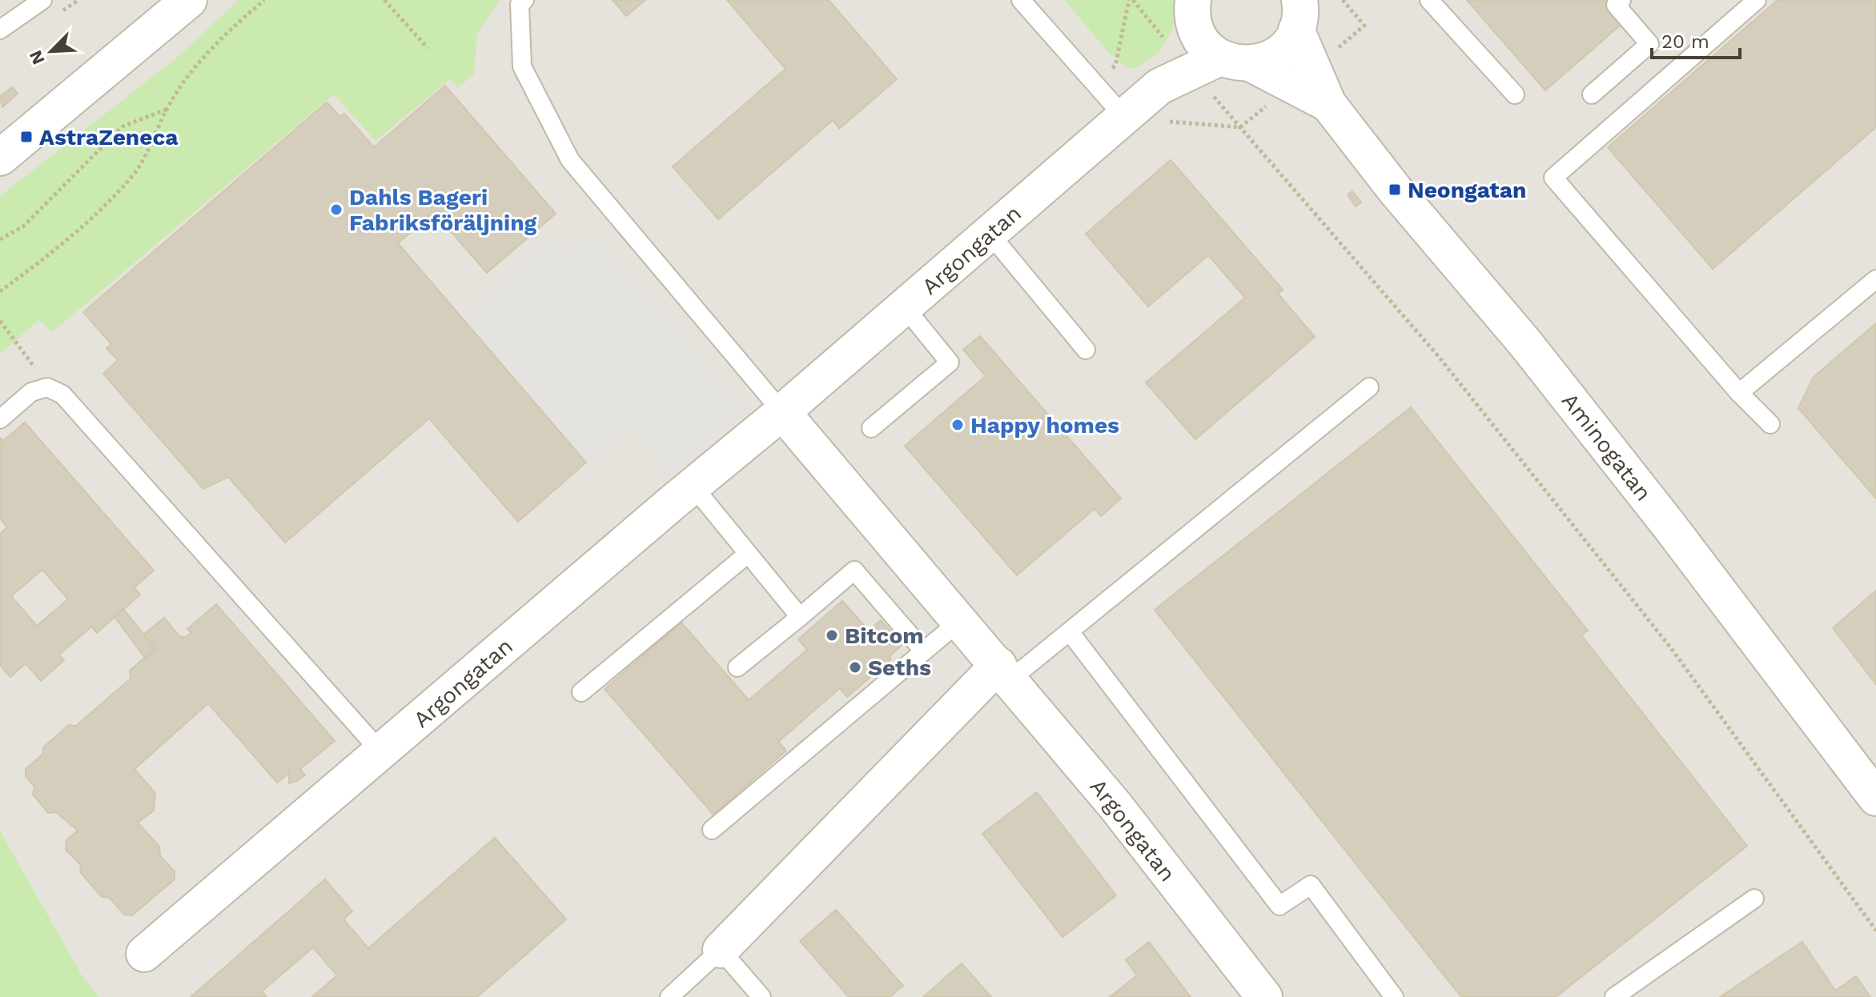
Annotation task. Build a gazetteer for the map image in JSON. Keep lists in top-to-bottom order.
{
  "streets": {
    "street": ["Argongatan", "Aminogatan"]
  },
  "crossings": [
    ["Argongatan", "Aminogatan"]
  ],
  "places": {
    "transit": ["AstraZeneca", "Neongatan"],
    "other": [
      "Dahls Bageri Fabriksföräljning",
      "Happy homes",
      "Bitcom",
      "Seths"
    ]
  },
  "scale_bar": "20 m",
  "north": "bottom left"
}
